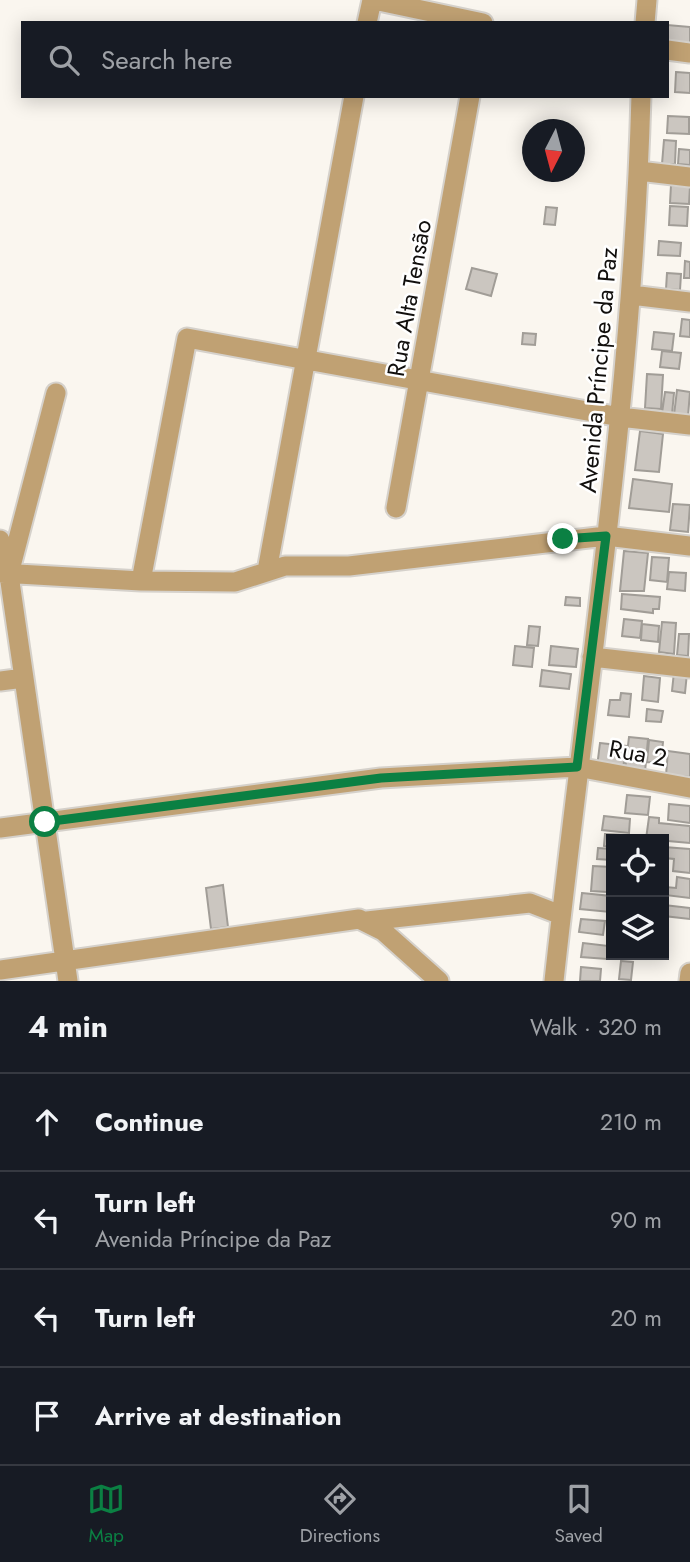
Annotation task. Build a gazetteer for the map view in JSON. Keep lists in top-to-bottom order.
{
  "streets": {
    "street": ["Rua Alta Tensão", "Avenida Príncipe da Paz", "Rua 2"]
  },
  "crossings": [
    ["Avenida Príncipe da Paz", "Rua 2"]
  ],
  "north": "bottom",
  "page": {
    "search": "Search here",
    "heading": ["4 min", "Walk · 320 m"],
    "list": [
      ["Continue", "210 m"],
      ["Turn left", "Avenida Príncipe da Paz", "90 m"],
      ["Turn left", "20 m"],
      "Arrive at destination"
    ],
    "nav": ["Map", "Directions", "Saved"]
  }
}
